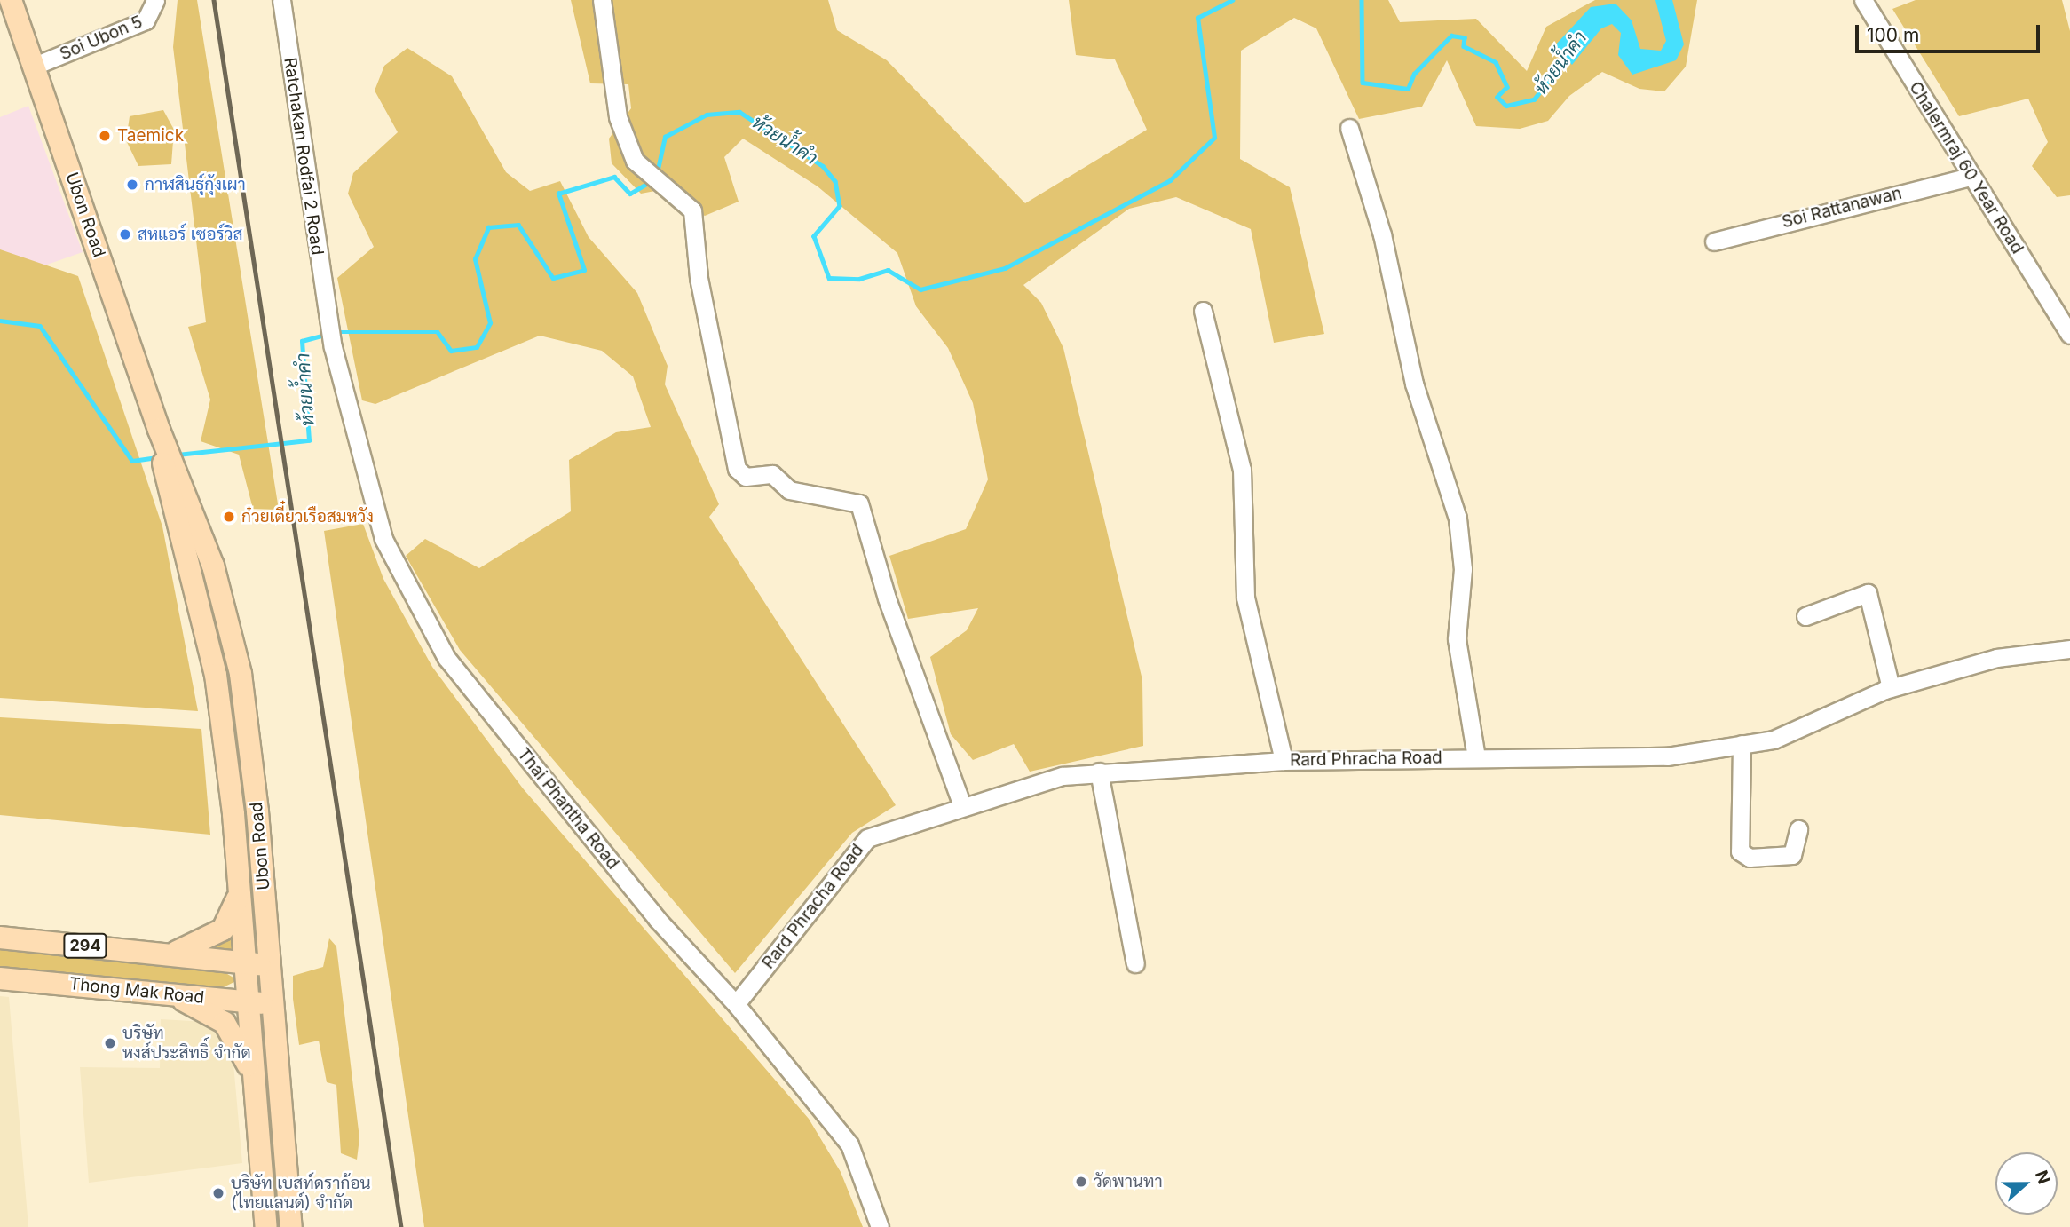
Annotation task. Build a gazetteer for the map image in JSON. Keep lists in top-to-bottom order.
{
  "streets": {
    "main road": ["Ubon Road", "294", "Thong Mak Road"],
    "street": [
      "Soi Ubon 5",
      "Ratchakan Rodfai 2 Road",
      "Chalermraj 60 Year Road",
      "Soi Rattanawan",
      "Rard Phracha Road",
      "Thai Phantha Road"
    ]
  },
  "crossings": [
    ["Soi Ubon 5", "Ubon Road"],
    ["Ratchakan Rodfai 2 Road", "Thai Phantha Road"],
    ["Chalermraj 60 Year Road", "Soi Rattanawan"],
    ["Ubon Road", "294"],
    ["Ubon Road", "Thong Mak Road"],
    ["Rard Phracha Road", "Thai Phantha Road"]
  ],
  "water": ["ห้วยน้ำคำ"],
  "places": [
    "Taemick",
    "กาฬสินธุ์กุ้งเผา",
    "สหแอร์ เซอร์วิส",
    "ก๋วยเตี๋ยวเรือสมหวัง",
    "บริษัท หงส์ประสิทธิ์ จำกัด",
    "วัดพานทา",
    "บริษัท เบสท์ดราก้อน (ไทยแลนด์) จำกัด"
  ],
  "scale_bar": "100 m",
  "north": "right"
}
